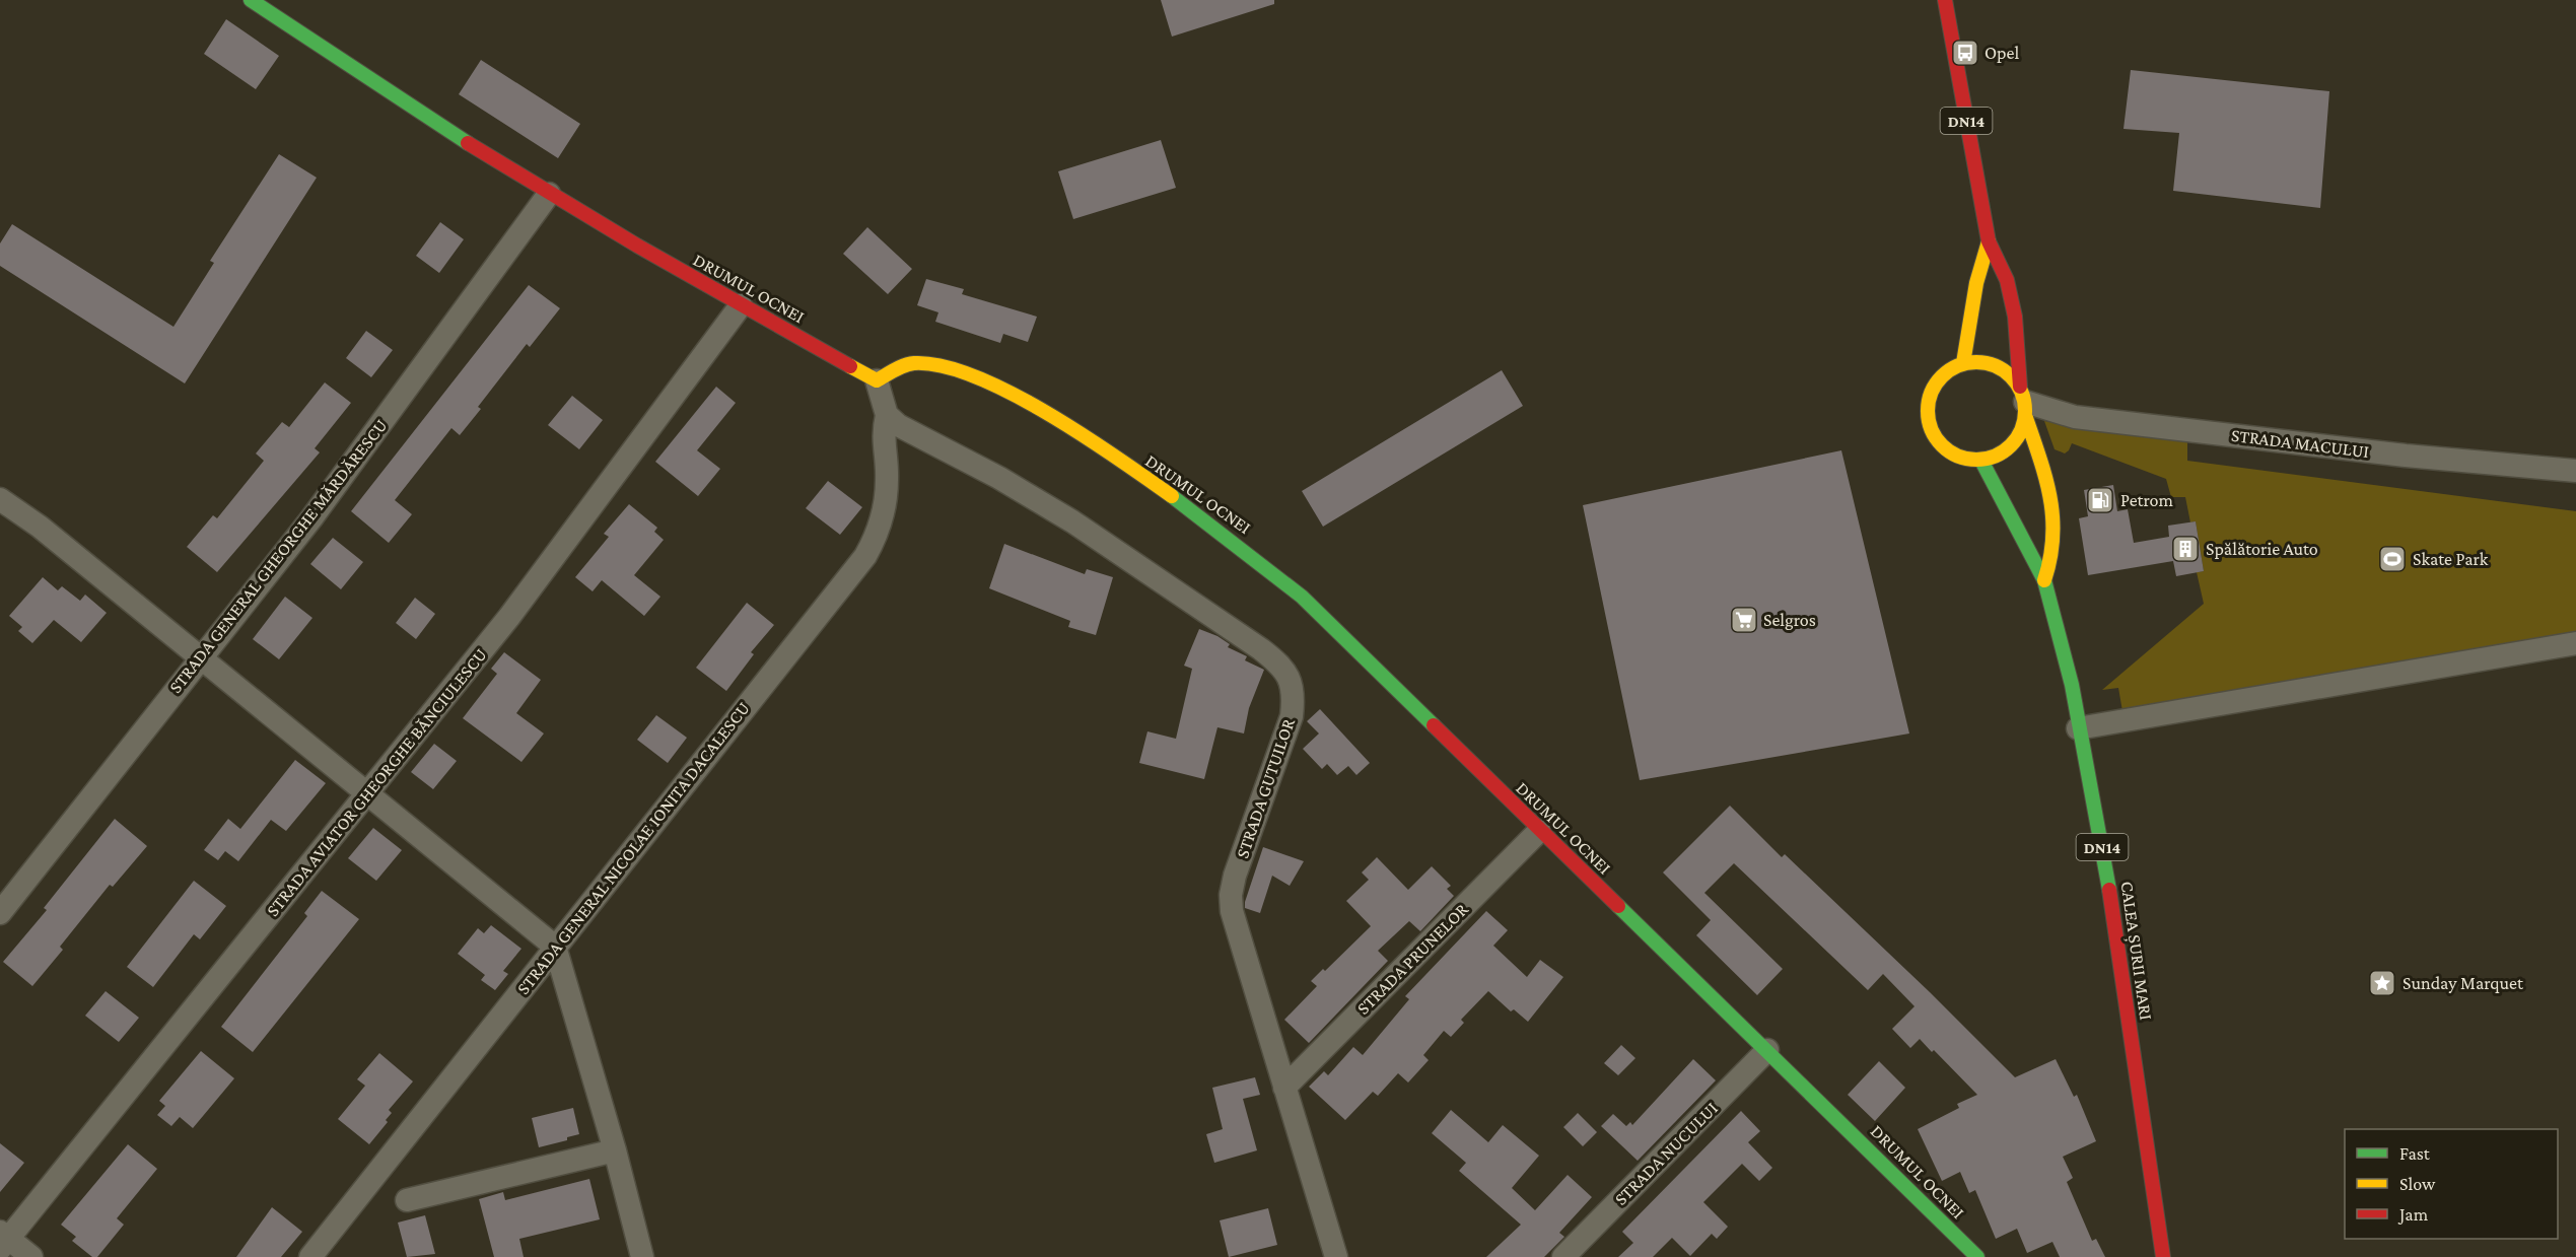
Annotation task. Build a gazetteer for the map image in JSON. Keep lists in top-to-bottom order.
{
  "streets": {
    "street": [
      "DN14",
      "DRUMUL OCNEI",
      "STRADA MACULUI",
      "STRADA GENERAL GHEORGHE MĂRDĂRESCU",
      "STRADA AVIATOR GHEORGHE BĂNCIULESCU",
      "STRADA GUTUILOR",
      "STRADA GENERAL NICOLAE IONITA DACALESCU",
      "CALEA ȘURII MARI",
      "STRADA PRUNELOR",
      "STRADA NUCULUI"
    ]
  },
  "crossings": [
    ["DN14", "STRADA MACULUI"],
    ["DN14", "CALEA ȘURII MARI"],
    ["DRUMUL OCNEI", "STRADA GENERAL GHEORGHE MĂRDĂRESCU"],
    ["DRUMUL OCNEI", "STRADA AVIATOR GHEORGHE BĂNCIULESCU"],
    ["DRUMUL OCNEI", "STRADA PRUNELOR"],
    ["DRUMUL OCNEI", "STRADA NUCULUI"],
    ["STRADA MACULUI", "CALEA ȘURII MARI"],
    ["STRADA GUTUILOR", "STRADA GENERAL NICOLAE IONITA DACALESCU"],
    ["STRADA GUTUILOR", "STRADA PRUNELOR"]
  ],
  "places": {
    "bus stop": ["Opel"],
    "fuel station": ["Petrom"],
    "building": ["Spălătorie Auto"],
    "sports": ["Skate Park"],
    "supermarket": ["Selgros"],
    "place": ["Sunday Marquet"]
  },
  "legend": ["Fast", "Slow", "Jam"]
}
